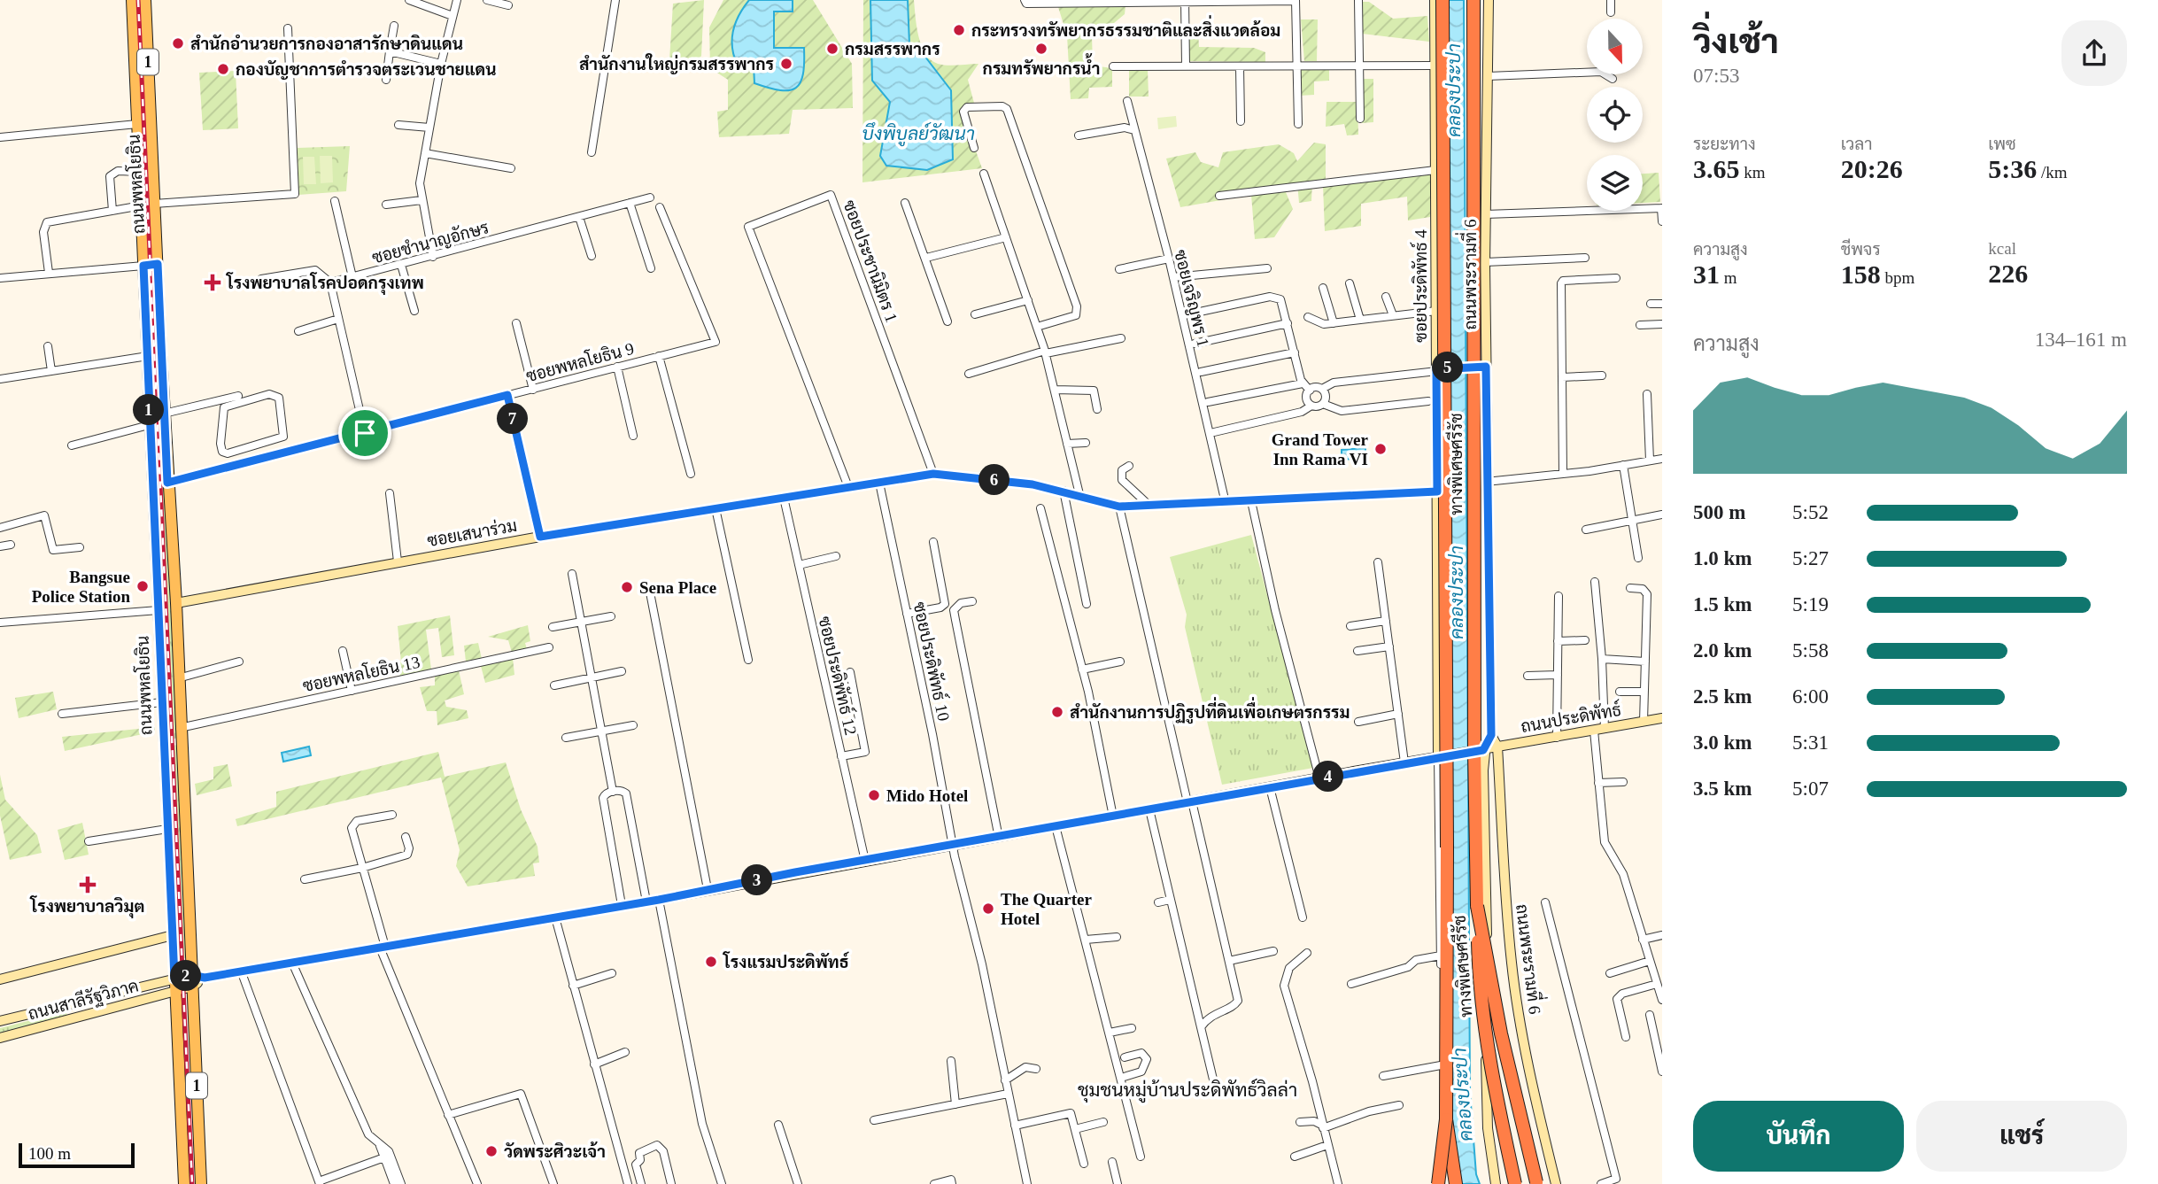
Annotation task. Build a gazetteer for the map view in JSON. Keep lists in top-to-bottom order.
{
  "streets": {
    "highway": ["ทางพิเศษศรีรัช"],
    "main road": [
      "1",
      "ถนนพหลโยธิน",
      "ถนนพระรามที่ 6",
      "ซอยประดิพัทธ์ 4",
      "ซอยเสนาร่วม",
      "ถนนประดิพัทธ์",
      "ถนนสาลีรัฐวิภาค"
    ],
    "street": [
      "ซอยชำนาญอักษร",
      "ซอยประชานิมิตร 1",
      "ซอยเจริญพร 1",
      "ซอยพหลโยธิน 9",
      "ซอยประดิพัทธ์ 10",
      "ซอยพหลโยธิน 13",
      "ซอยประดิพัทธ์ 12"
    ]
  },
  "crossings": [
    ["ถนนพหลโยธิน", "ซอยพหลโยธิน 9"],
    ["ถนนพหลโยธิน", "ซอยเสนาร่วม"],
    ["ถนนพหลโยธิน", "ซอยพหลโยธิน 13"],
    ["ถนนพหลโยธิน", "ถนนประดิพัทธ์"],
    ["ถนนพหลโยธิน", "ถนนสาลีรัฐวิภาค"],
    ["ซอยประชานิมิตร 1", "ซอยเสนาร่วม"],
    ["ถนนพระรามที่ 6", "ถนนประดิพัทธ์"],
    ["ซอยประดิพัทธ์ 4", "ซอยเสนาร่วม"],
    ["ซอยประดิพัทธ์ 4", "ถนนประดิพัทธ์"],
    ["ซอยเจริญพร 1", "ซอยเสนาร่วม"],
    ["ซอยเสนาร่วม", "ซอยประดิพัทธ์ 10"],
    ["ซอยเสนาร่วม", "ซอยประดิพัทธ์ 12"],
    ["ซอยประดิพัทธ์ 10", "ถนนประดิพัทธ์"],
    ["ซอยประดิพัทธ์ 12", "ถนนประดิพัทธ์"],
    ["ถนนประดิพัทธ์", "ถนนสาลีรัฐวิภาค"]
  ],
  "districts": ["ชุมชนหมู่บ้านประดิพัทธ์วิลล่า"],
  "water": ["คลองประปา", "บึงพิบูลย์วัฒนา"],
  "places": {
    "other": [
      "กระทรวงทรัพยากรธรรมชาติและสิ่งแวดล้อม",
      "สำนักอำนวยการกองอาสารักษาดินแดน",
      "กรมสรรพากร",
      "กรมทรัพยากรน้ำ",
      "สำนักงานใหญ่กรมสรรพากร",
      "กองบัญชาการตำรวจตระเวนชายแดน",
      "Grand Tower Inn Rama VI",
      "Bangsue Police Station",
      "Sena Place",
      "สำนักงานการปฏิรูปที่ดินเพื่อเกษตรกรรม",
      "Mido Hotel",
      "The Quarter Hotel",
      "โรงแรมประดิพัทธ์",
      "วัดพระศิวะเจ้า"
    ],
    "health": ["โรงพยาบาลโรคปอดกรุงเทพ", "โรงพยาบาลวิมุต"]
  },
  "scale_bar": "100 m",
  "north": "bottom",
  "page": {
    "heading": ["วิ่งเช้า", "07:53"],
    "stats": [
      ["ระยะทาง", "3.65 km"],
      ["เวลา", "20:26"],
      ["เพซ", "5:36 /km"],
      ["ความสูง", "31 m"],
      ["ชีพจร", "158 bpm"],
      ["kcal", "226"]
    ],
    "chart": ["ความสูง", "134–161 m"],
    "pins": [
      "5",
      "1",
      "7",
      "6",
      "4",
      "3",
      "2"
    ],
    "list": [
      {
        "name": "500 m",
        "note": "5:52"
      },
      {
        "name": "1.0 km",
        "note": "5:27"
      },
      {
        "name": "1.5 km",
        "note": "5:19"
      },
      {
        "name": "2.0 km",
        "note": "5:58"
      },
      {
        "name": "2.5 km",
        "note": "6:00"
      },
      {
        "name": "3.0 km",
        "note": "5:31"
      },
      {
        "name": "3.5 km",
        "note": "5:07"
      }
    ],
    "buttons": ["บันทึก", "แชร์"],
    "scale": "100 m"
  }
}
